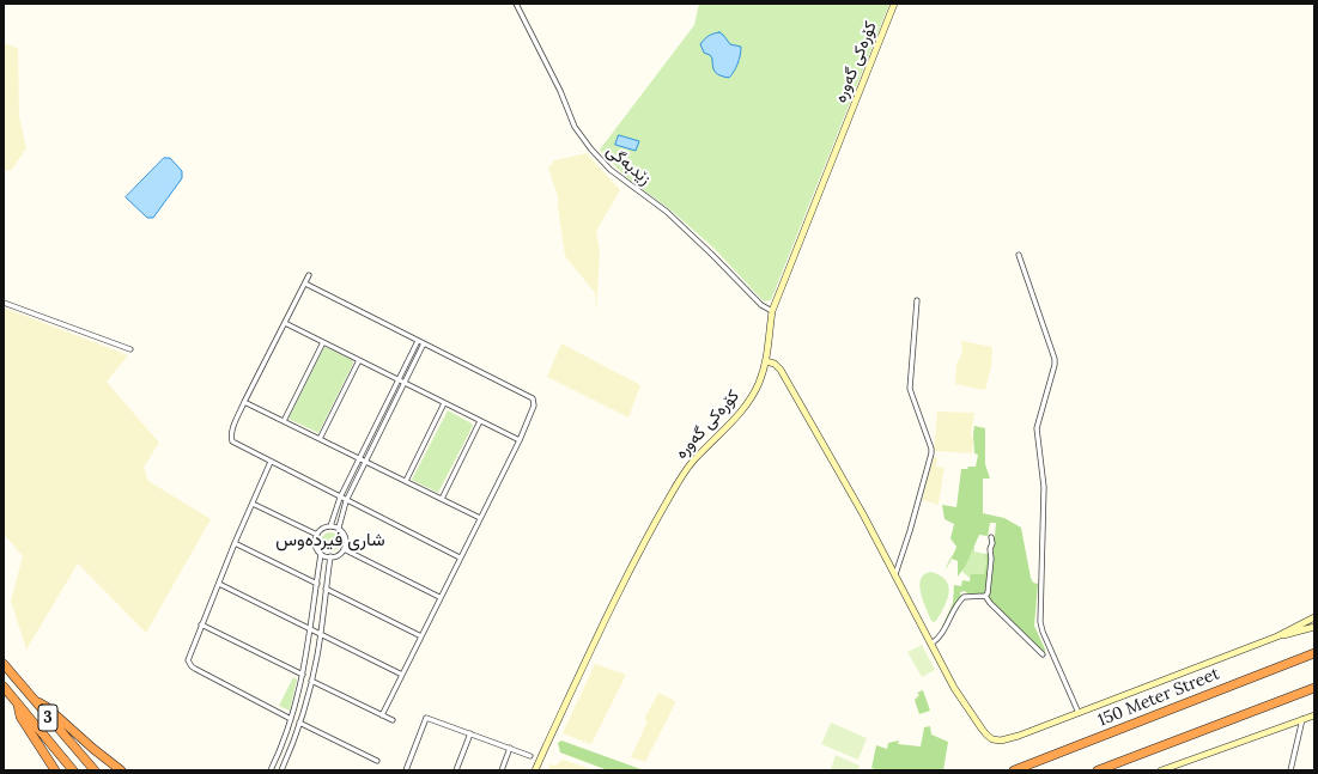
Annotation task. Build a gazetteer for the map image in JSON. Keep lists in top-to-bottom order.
{
  "streets": {
    "highway": ["150 Meter Street", "3"],
    "street": ["کۆرەکی گەورە", "زێدبەگی"]
  },
  "crossings": [
    ["کۆرەکی گەورە", "زێدبەگی"]
  ],
  "districts": ["شاری فیردەوس"]
}
